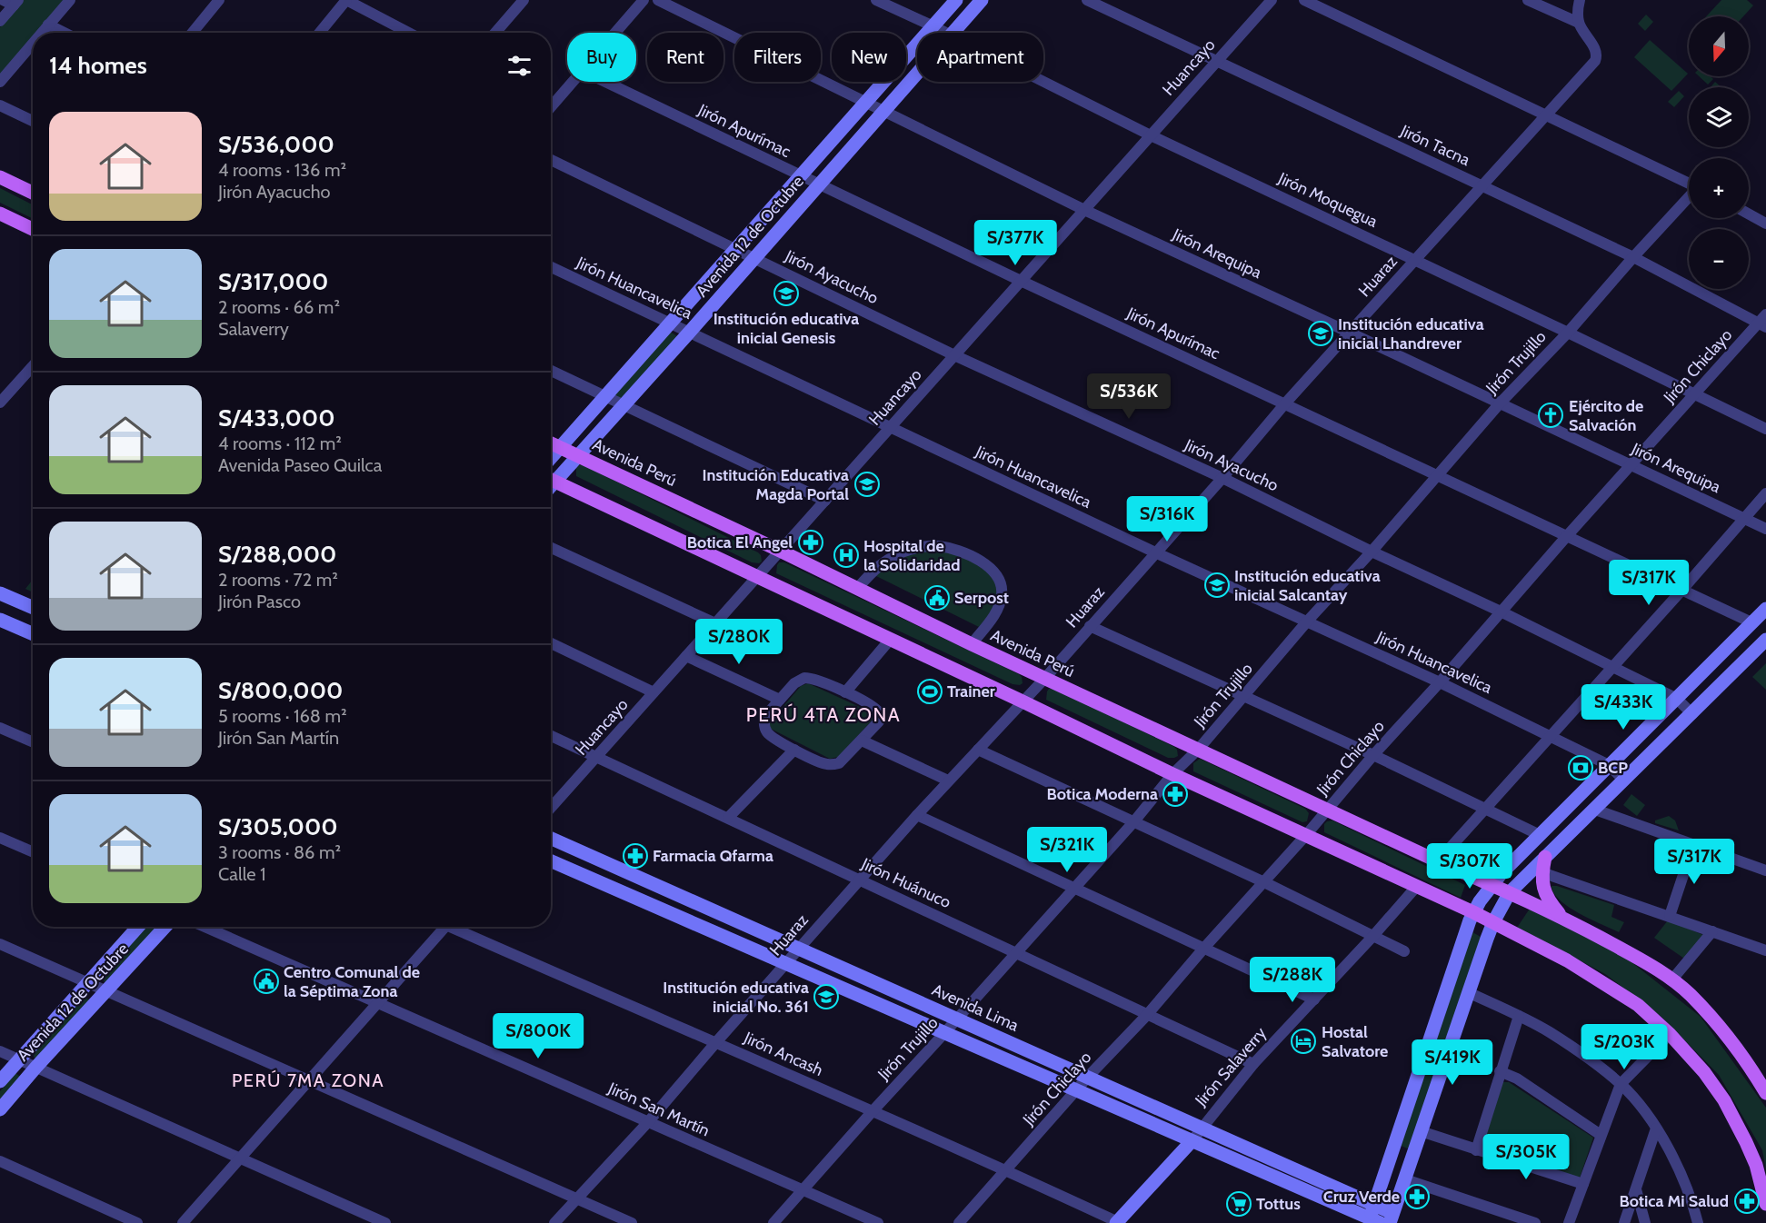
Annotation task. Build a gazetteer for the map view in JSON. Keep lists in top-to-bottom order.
{
  "streets": {
    "main road": [
      "Avenida 12 de Octubre",
      "Avenida Perú",
      "Avenida Lima",
      "Jirón Salaverry"
    ],
    "street": [
      "Huancayo",
      "Jirón Apurímac",
      "Jirón Tacna",
      "Jirón Moquegua",
      "Jirón Arequipa",
      "Huaraz",
      "Jirón Ayacucho",
      "Jirón Huancavelica",
      "Jirón Trujillo",
      "Jirón Chiclayo",
      "Jirón Huánuco",
      "Jirón Ancash",
      "Jirón San Martín"
    ]
  },
  "crossings": [
    ["Huancayo", "Jirón Apurímac"],
    ["Huancayo", "Jirón Tacna"],
    ["Huancayo", "Jirón Moquegua"],
    ["Huancayo", "Jirón Arequipa"],
    ["Huancayo", "Jirón Ayacucho"],
    ["Huancayo", "Jirón Huancavelica"],
    ["Huancayo", "Avenida Perú"],
    ["Huancayo", "Jirón Huánuco"],
    ["Jirón Apurímac", "Avenida 12 de Octubre"],
    ["Jirón Apurímac", "Huaraz"],
    ["Jirón Apurímac", "Jirón Trujillo"],
    ["Jirón Apurímac", "Jirón Chiclayo"],
    ["Jirón Tacna", "Huaraz"],
    ["Jirón Tacna", "Jirón Trujillo"],
    ["Jirón Tacna", "Jirón Chiclayo"],
    ["Jirón Moquegua", "Avenida 12 de Octubre"],
    ["Jirón Moquegua", "Huaraz"],
    ["Jirón Moquegua", "Jirón Trujillo"],
    ["Jirón Moquegua", "Jirón Chiclayo"],
    ["Avenida 12 de Octubre", "Jirón Arequipa"],
    ["Avenida 12 de Octubre", "Jirón Ayacucho"],
    ["Avenida 12 de Octubre", "Jirón Huancavelica"],
    ["Avenida 12 de Octubre", "Avenida Perú"],
    ["Jirón Arequipa", "Huaraz"],
    ["Jirón Arequipa", "Jirón Trujillo"],
    ["Jirón Arequipa", "Jirón Chiclayo"],
    ["Huaraz", "Jirón Ayacucho"],
    ["Huaraz", "Jirón Huancavelica"],
    ["Huaraz", "Avenida Perú"],
    ["Huaraz", "Jirón Huánuco"],
    ["Huaraz", "Avenida Lima"],
    ["Huaraz", "Jirón Ancash"],
    ["Huaraz", "Jirón San Martín"],
    ["Jirón Ayacucho", "Jirón Trujillo"],
    ["Jirón Ayacucho", "Jirón Chiclayo"],
    ["Jirón Huancavelica", "Jirón Trujillo"],
    ["Jirón Huancavelica", "Jirón Chiclayo"],
    ["Jirón Trujillo", "Avenida Perú"],
    ["Jirón Trujillo", "Jirón Huánuco"],
    ["Jirón Trujillo", "Avenida Lima"],
    ["Jirón Trujillo", "Jirón Ancash"],
    ["Jirón Trujillo", "Jirón San Martín"],
    ["Jirón Chiclayo", "Avenida Perú"],
    ["Jirón Chiclayo", "Jirón Huánuco"],
    ["Jirón Chiclayo", "Avenida Lima"],
    ["Jirón Chiclayo", "Jirón Ancash"],
    ["Jirón Huánuco", "Jirón Salaverry"],
    ["Avenida Lima", "Jirón Salaverry"],
    ["Jirón Ancash", "Jirón Salaverry"]
  ],
  "districts": ["PERÚ 4TA ZONA", "PERÚ 7MA ZONA"],
  "places": {
    "school or university": [
      "Institución educativa inicial Genesis",
      "Institución educativa inicial Lhandrever",
      "Institución Educativa Magda Portal",
      "Institución educativa inicial Salcantay",
      "Institución educativa inicial No. 361"
    ],
    "church": ["Ejército de Salvación"],
    "pharmacy": [
      "Botica El Angel",
      "Botica Moderna",
      "Farmacia Qfarma",
      "Cruz Verde",
      "Botica Mi Salud"
    ],
    "hospital": ["Hospital de la Solidaridad"],
    "public building": ["Serpost", "Centro Comunal de la Séptima Zona"],
    "sports": ["Trainer"],
    "bank": ["BCP"],
    "hotel": ["Hostal Salvatore"],
    "supermarket": ["Tottus"]
  },
  "north": "bottom",
  "page": {
    "map_buttons": ["+", "−"],
    "chip": [
      "Buy",
      "Rent",
      "Filters",
      "New",
      "Apartment"
    ],
    "heading": "14 homes",
    "list": [
      {
        "name": "S/536,000",
        "note": "4 rooms · 136 m² · Jirón Ayacucho"
      },
      {
        "name": "S/317,000",
        "note": "2 rooms · 66 m² · Salaverry"
      },
      {
        "name": "S/433,000",
        "note": "4 rooms · 112 m² · Avenida Paseo Quilca"
      },
      {
        "name": "S/288,000",
        "note": "2 rooms · 72 m² · Jirón Pasco"
      },
      {
        "name": "S/800,000",
        "note": "5 rooms · 168 m² · Jirón San Martín"
      },
      {
        "name": "S/305,000",
        "note": "3 rooms · 86 m² · Calle 1"
      }
    ],
    "price": [
      "S/377K",
      "S/536K",
      "S/316K",
      "S/317K",
      "S/280K",
      "S/433K",
      "S/321K",
      "S/317K",
      "S/307K",
      "S/288K",
      "S/800K",
      "S/203K",
      "S/419K",
      "S/305K"
    ]
  }
}
